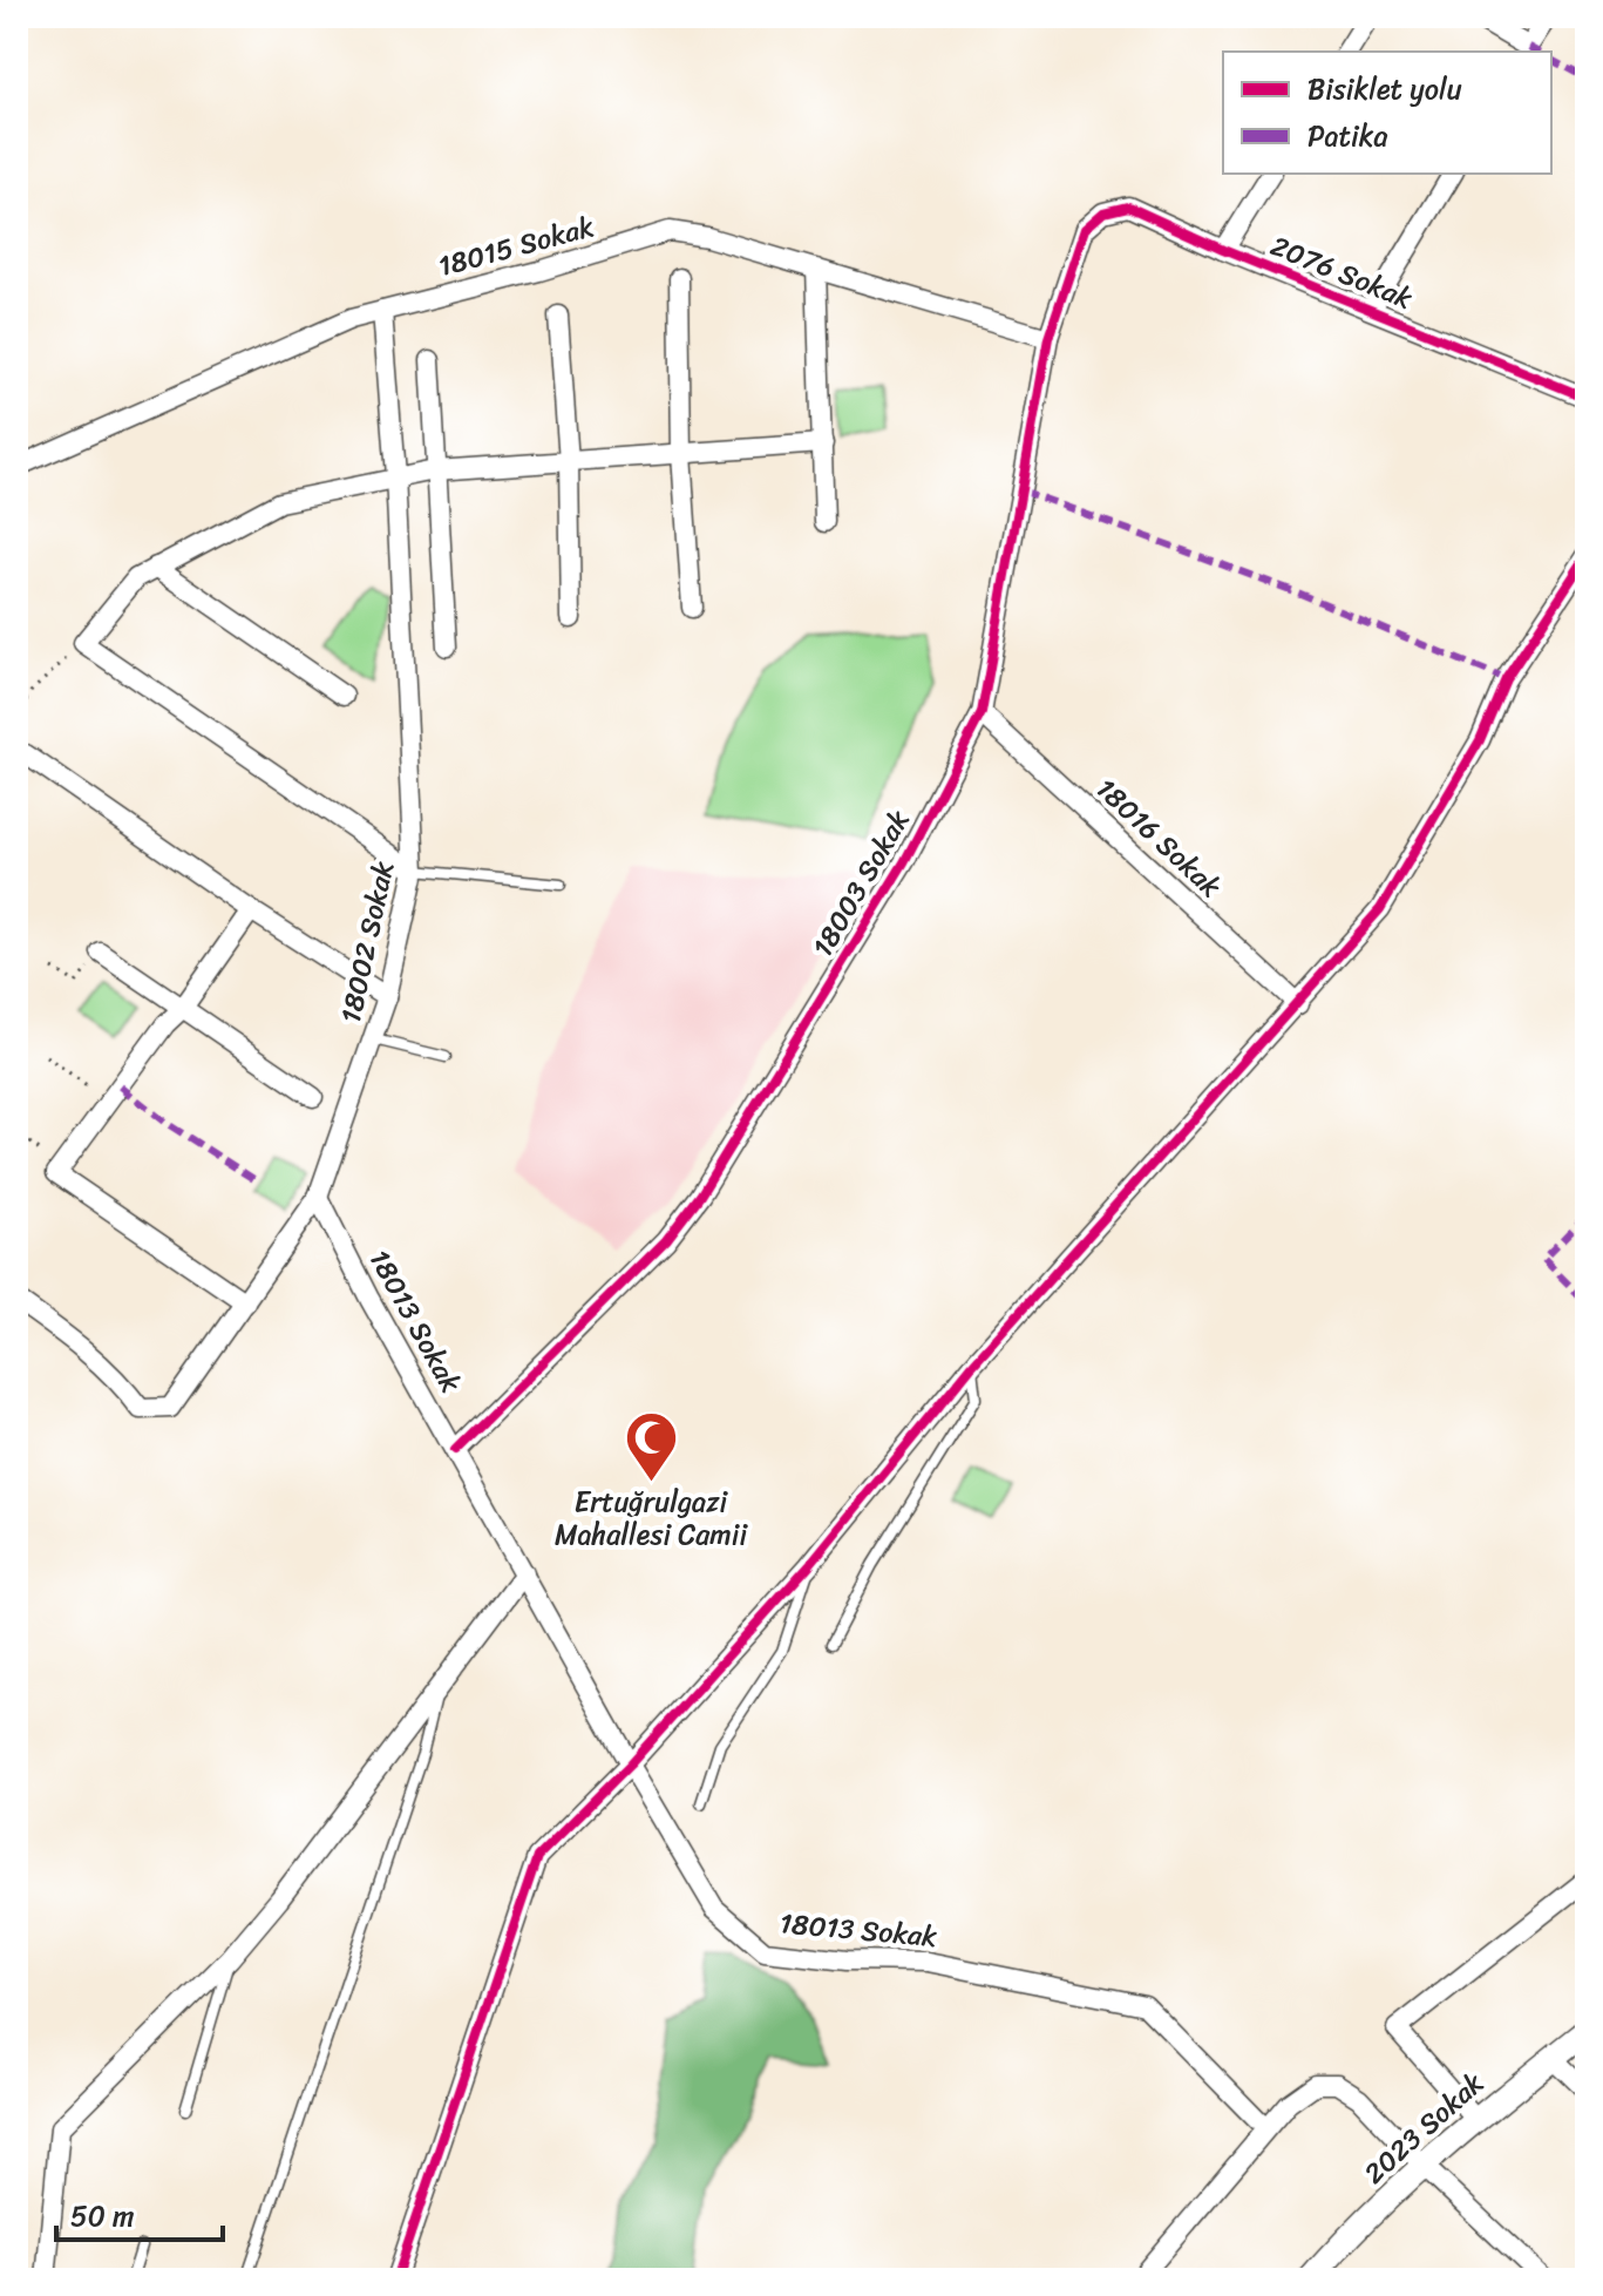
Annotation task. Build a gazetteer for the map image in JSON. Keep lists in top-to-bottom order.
{
  "streets": {
    "street": [
      "18015 Sokak",
      "2076 Sokak",
      "18016 Sokak",
      "18003 Sokak",
      "18002 Sokak",
      "18013 Sokak",
      "2023 Sokak"
    ]
  },
  "crossings": [
    ["18015 Sokak", "18003 Sokak"],
    ["18015 Sokak", "18002 Sokak"],
    ["2076 Sokak", "18003 Sokak"],
    ["18016 Sokak", "18003 Sokak"],
    ["18003 Sokak", "18013 Sokak"],
    ["18002 Sokak", "18013 Sokak"]
  ],
  "places": {
    "mosque": ["Ertuğrulgazi Mahallesi Camii"]
  },
  "legend": ["Bisiklet yolu", "Patika"],
  "scale_bar": "50 m"
}
